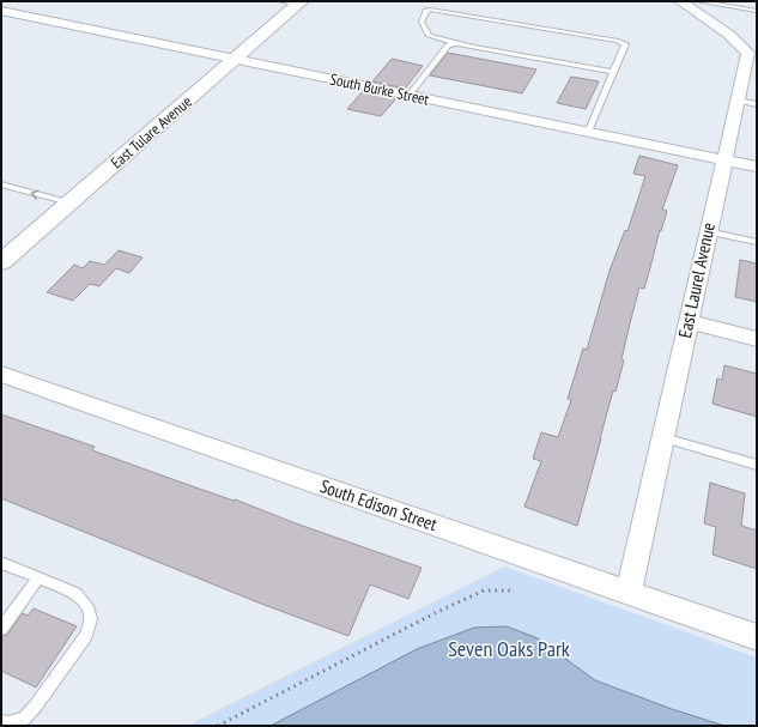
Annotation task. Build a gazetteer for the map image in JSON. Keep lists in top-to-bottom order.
{
  "streets": {
    "street": [
      "South Burke Street",
      "East Tulare Avenue",
      "East Laurel Avenue",
      "South Edison Street"
    ]
  },
  "crossings": [
    ["South Burke Street", "East Tulare Avenue"],
    ["South Burke Street", "East Laurel Avenue"],
    ["East Laurel Avenue", "South Edison Street"]
  ],
  "parks": ["Seven Oaks Park"]
}
